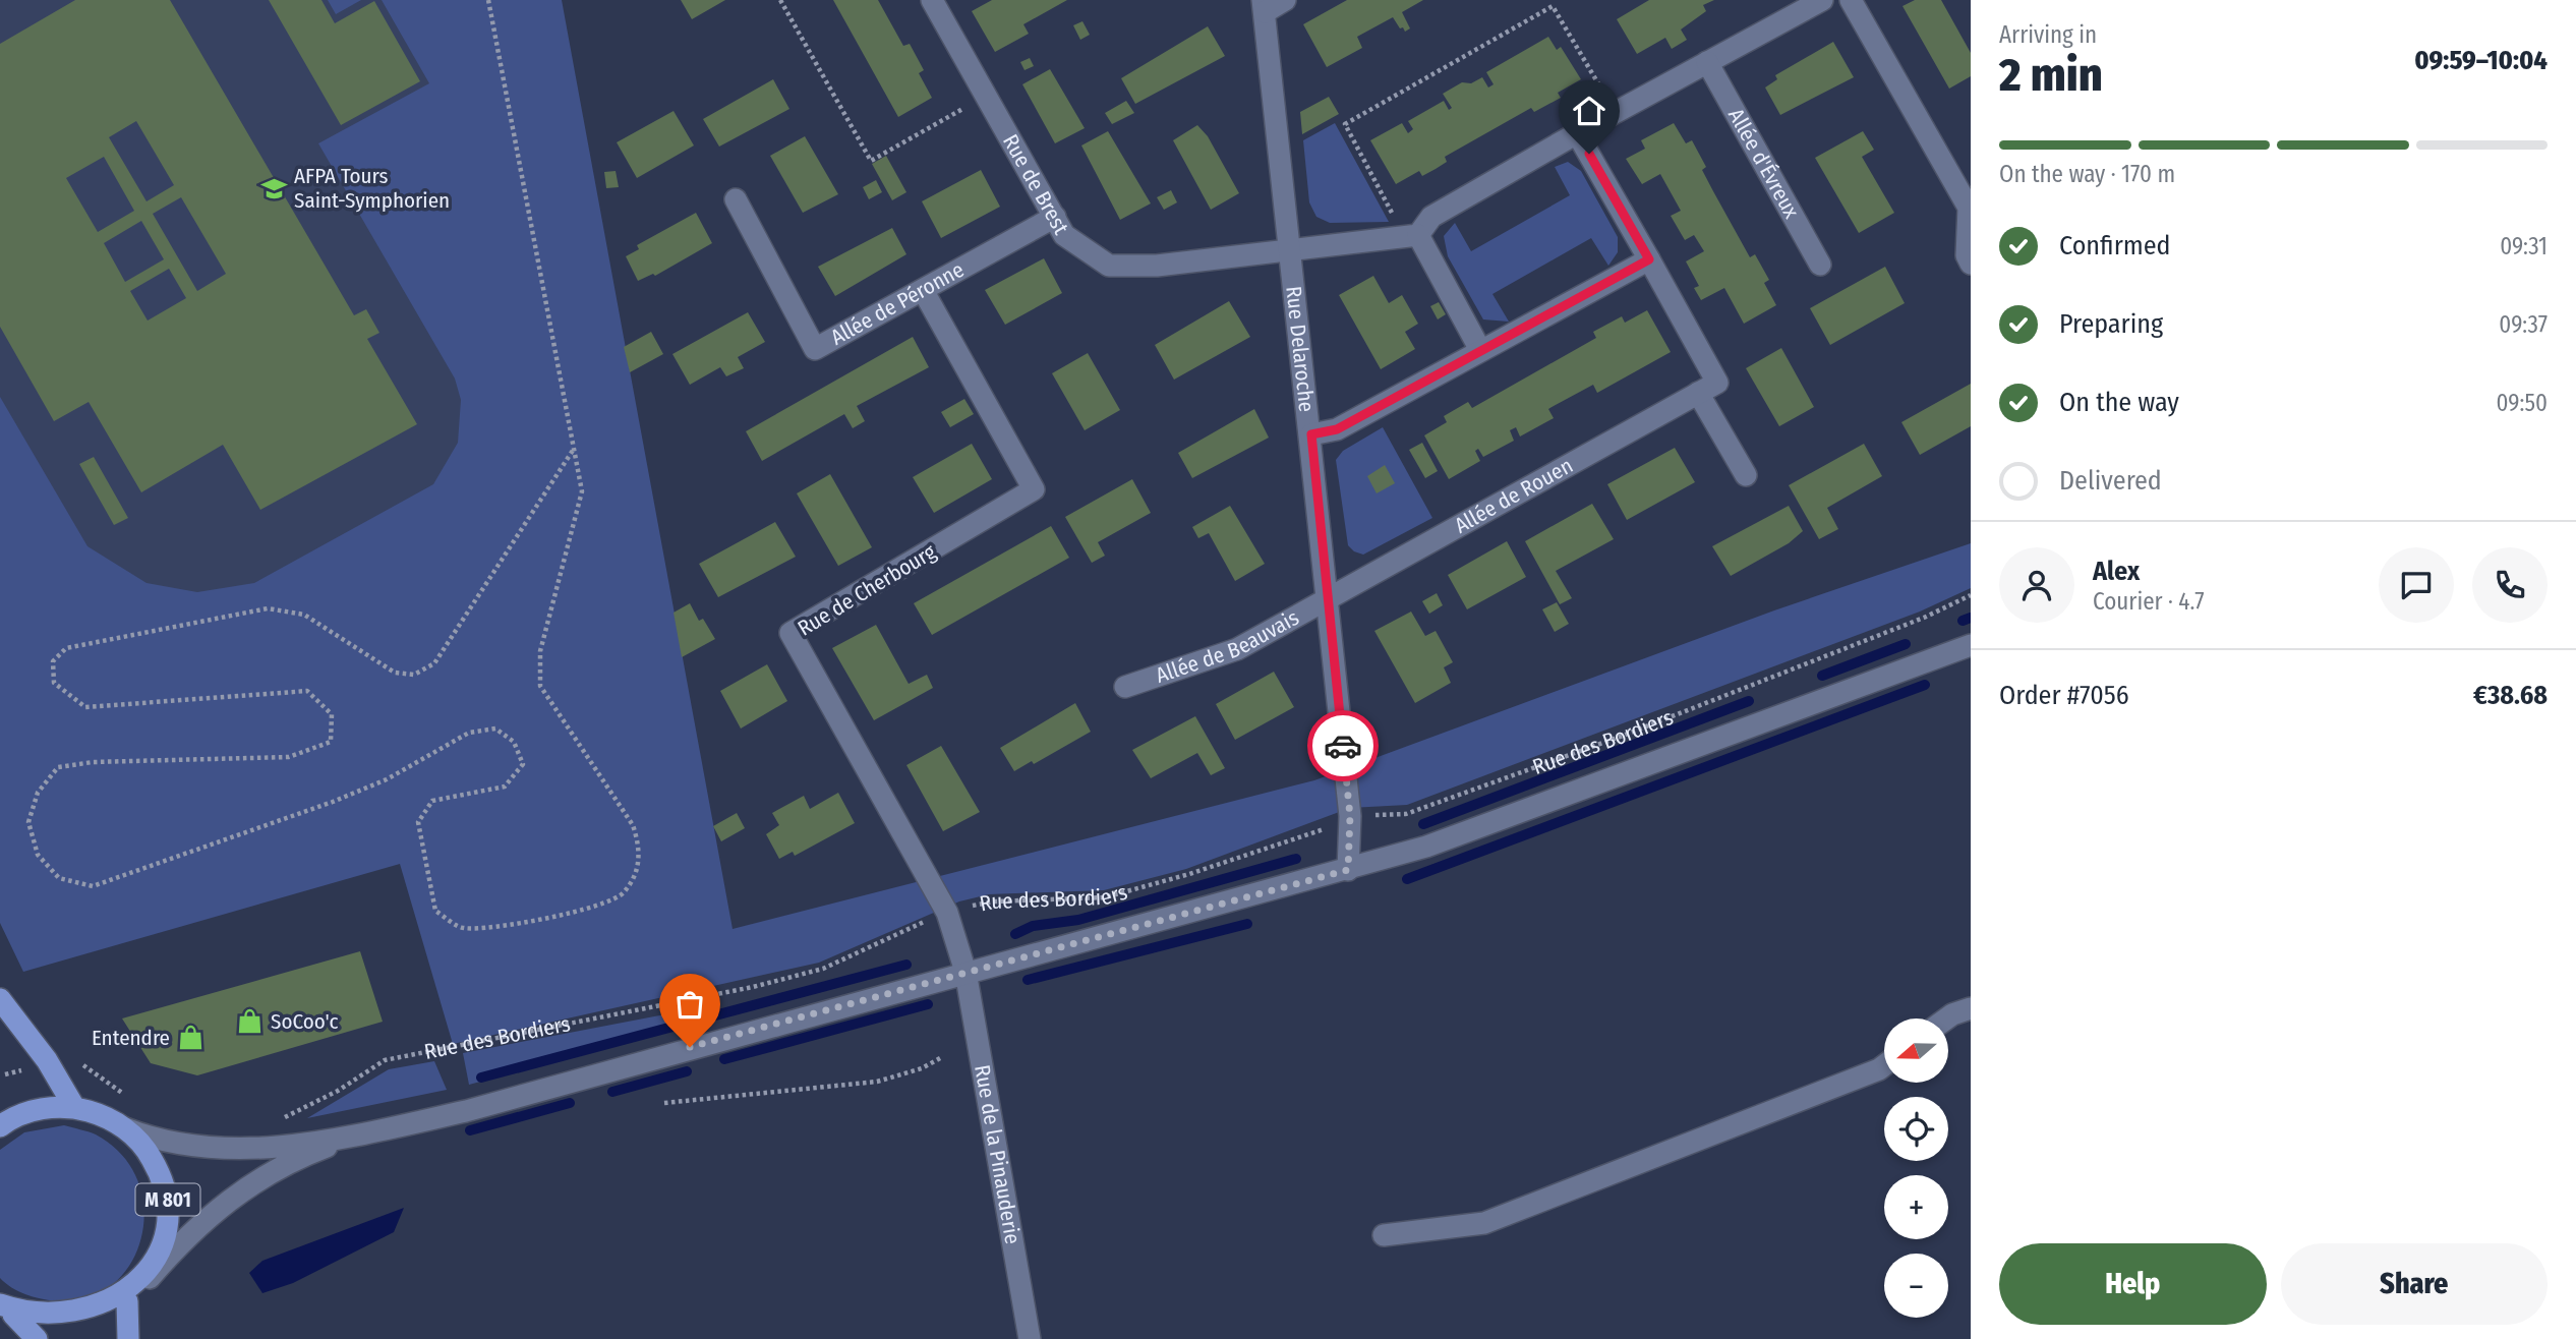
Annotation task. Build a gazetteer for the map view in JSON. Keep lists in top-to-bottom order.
{
  "streets": {
    "main road": ["M 801"],
    "street": [
      "Allée d'Évreux",
      "Rue de Brest",
      "Allée de Péronne",
      "Rue Delaroche",
      "Allée de Rouen",
      "Rue de Cherbourg",
      "Allée de Beauvais",
      "Rue des Bordiers",
      "Rue de la Pinauderie"
    ]
  },
  "crossings": [
    ["Rue de Brest", "Allée de Péronne"],
    ["Rue de Brest", "Rue Delaroche"],
    ["Allée de Péronne", "Rue de Cherbourg"],
    ["Rue Delaroche", "Allée de Rouen"],
    ["Rue Delaroche", "Allée de Beauvais"],
    ["Rue Delaroche", "Rue des Bordiers"],
    ["Allée de Rouen", "Allée de Beauvais"],
    ["Rue de Cherbourg", "Rue des Bordiers"],
    ["Rue de Cherbourg", "Rue de la Pinauderie"],
    ["Rue des Bordiers", "Rue de la Pinauderie"],
    ["Rue des Bordiers", "M 801"]
  ],
  "places": {
    "school or university": ["AFPA Tours Saint-Symphorien"],
    "shop": ["SoCoo'c", "Entendre"]
  },
  "north": "left",
  "page": {
    "heading": ["2 min", "Arriving in", "09:59–10:04"],
    "panel": [
      "Alex",
      "Courier · 4.7",
      "Order #7056",
      "€38.68"
    ],
    "bar": "On the way · 170 m",
    "list": [
      ["Confirmed", "09:31"],
      ["Preparing", "09:37"],
      ["On the way", "09:50"],
      "Delivered"
    ],
    "map_buttons": ["+", "−"],
    "buttons": ["Help", "Share"]
  }
}
